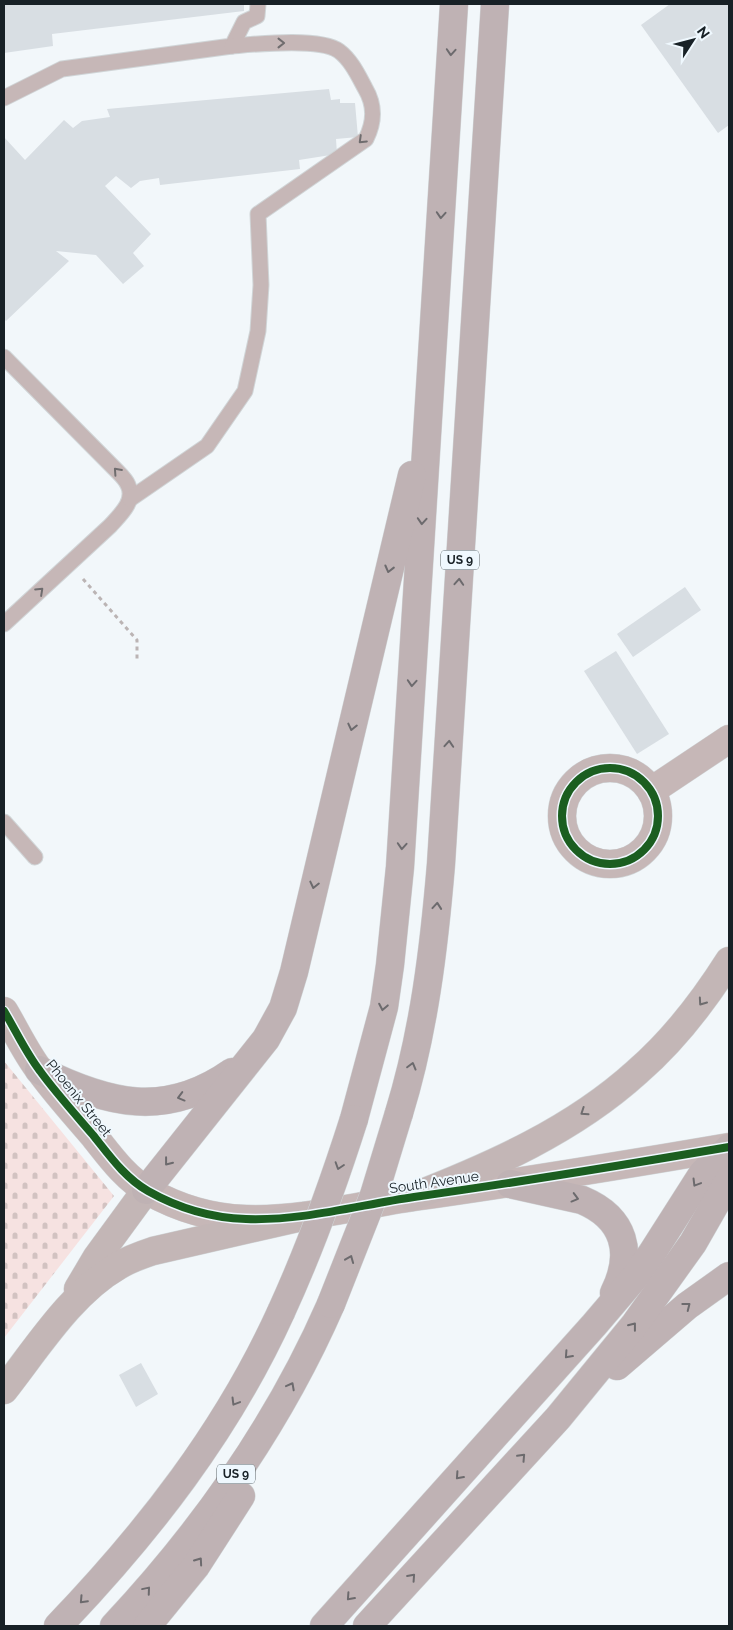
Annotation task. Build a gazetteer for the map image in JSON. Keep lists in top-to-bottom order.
{
  "streets": {
    "highway": ["US 9"],
    "street": ["Phoenix Street", "South Avenue"]
  },
  "crossings": [
    ["Phoenix Street", "South Avenue"]
  ],
  "north": "top right"
}
